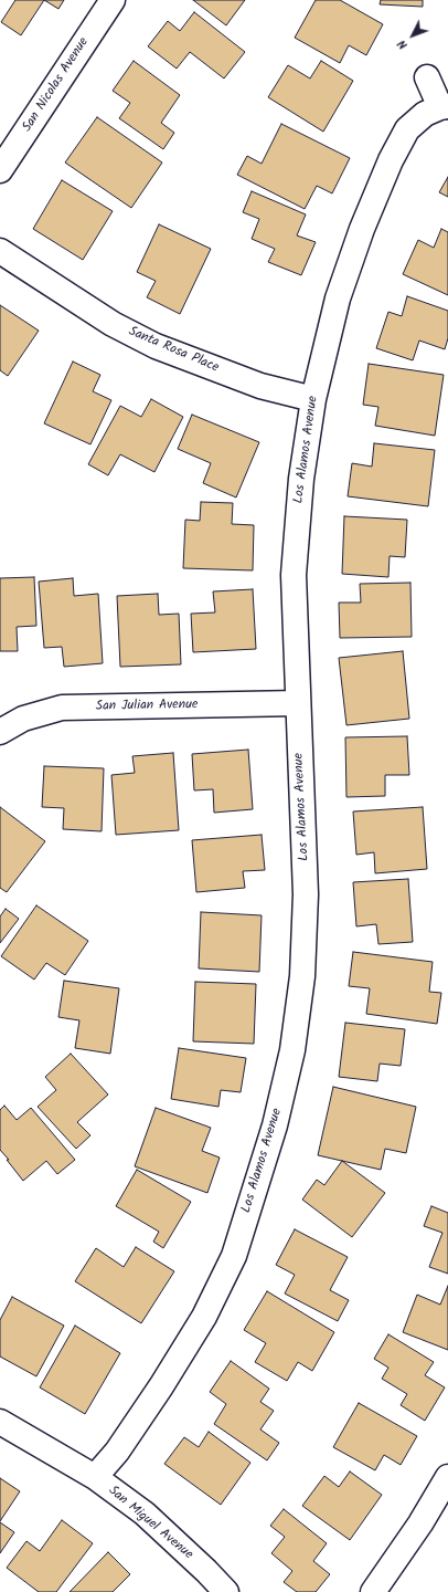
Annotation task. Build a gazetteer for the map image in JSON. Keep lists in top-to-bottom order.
{
  "streets": {
    "street": [
      "San Nicolas Avenue",
      "Santa Rosa Place",
      "Los Alamos Avenue",
      "San Julian Avenue",
      "San Miguel Avenue"
    ]
  },
  "crossings": [
    ["Santa Rosa Place", "Los Alamos Avenue"],
    ["Los Alamos Avenue", "San Julian Avenue"],
    ["Los Alamos Avenue", "San Miguel Avenue"]
  ],
  "north": "bottom left"
}
